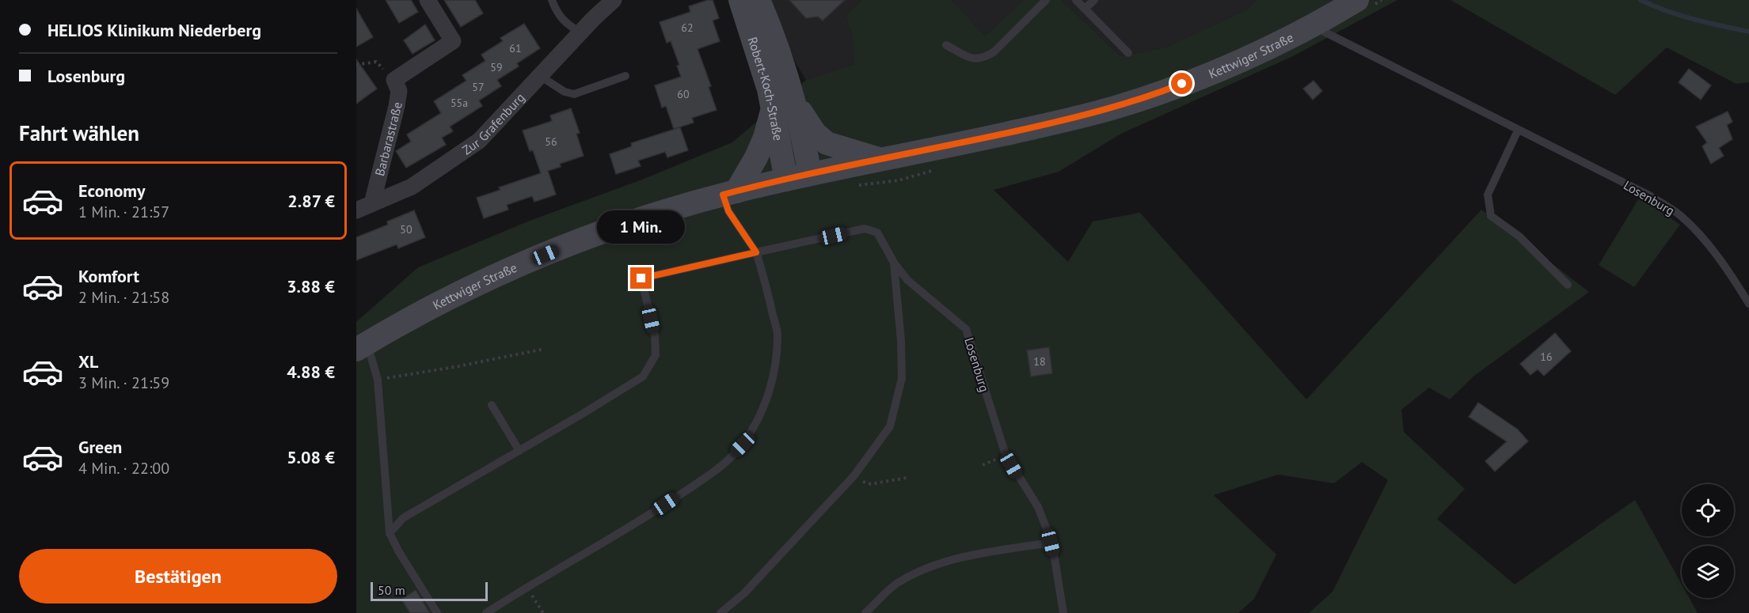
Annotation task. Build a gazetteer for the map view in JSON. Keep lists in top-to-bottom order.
{
  "streets": {
    "main road": ["Kettwiger Straße", "Robert-Koch-Straße"],
    "street": ["Zur Grafenburg", "Barbarastraße"],
    "lane": ["Losenburg"]
  },
  "crossings": [
    ["Kettwiger Straße", "Robert-Koch-Straße"],
    ["Kettwiger Straße", "Losenburg"],
    ["Zur Grafenburg", "Barbarastraße"]
  ],
  "house_numbers": [
    "62",
    "61",
    "59",
    "57",
    "60",
    "55a",
    "56",
    "50",
    "16",
    "18"
  ],
  "scale_bar": "50 m",
  "page": {
    "banner": ["HELIOS Klinikum Niederberg", "Losenburg"],
    "heading": "Fahrt wählen",
    "list": [
      {
        "name": "Economy",
        "note": "1 Min. · 21:57",
        "value": "2.87 €"
      },
      {
        "name": "Komfort",
        "note": "2 Min. · 21:58",
        "value": "3.88 €"
      },
      {
        "name": "XL",
        "note": "3 Min. · 21:59",
        "value": "4.88 €"
      },
      {
        "name": "Green",
        "note": "4 Min. · 22:00",
        "value": "5.08 €"
      }
    ],
    "bubble": "1 Min.",
    "buttons": "Bestätigen",
    "scale": "50 m"
  }
}
